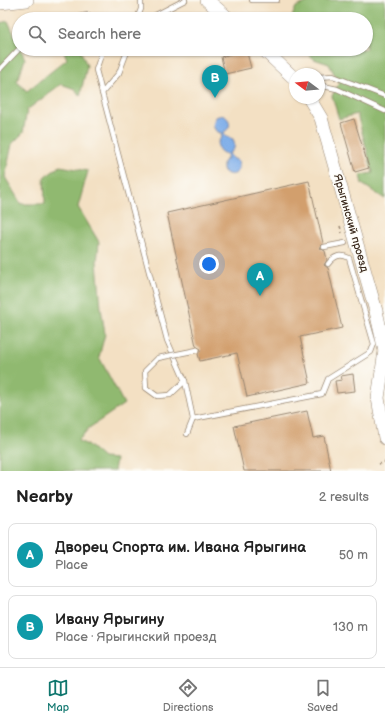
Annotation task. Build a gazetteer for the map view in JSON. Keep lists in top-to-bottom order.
{
  "streets": {
    "main road": ["Ярыгинский проезд"]
  },
  "north": "left",
  "page": {
    "search": "Search here",
    "pins": ["B", "A"],
    "heading": ["Nearby", "2 results"],
    "list": [
      {
        "mark": "A",
        "name": "Дворец Спорта им. Ивана Ярыгина",
        "note": "Place",
        "value": "50 m"
      },
      {
        "mark": "B",
        "name": "Ивану Ярыгину",
        "note": "Place · Ярыгинский проезд",
        "value": "130 m"
      }
    ],
    "nav": ["Map", "Directions", "Saved"]
  }
}
